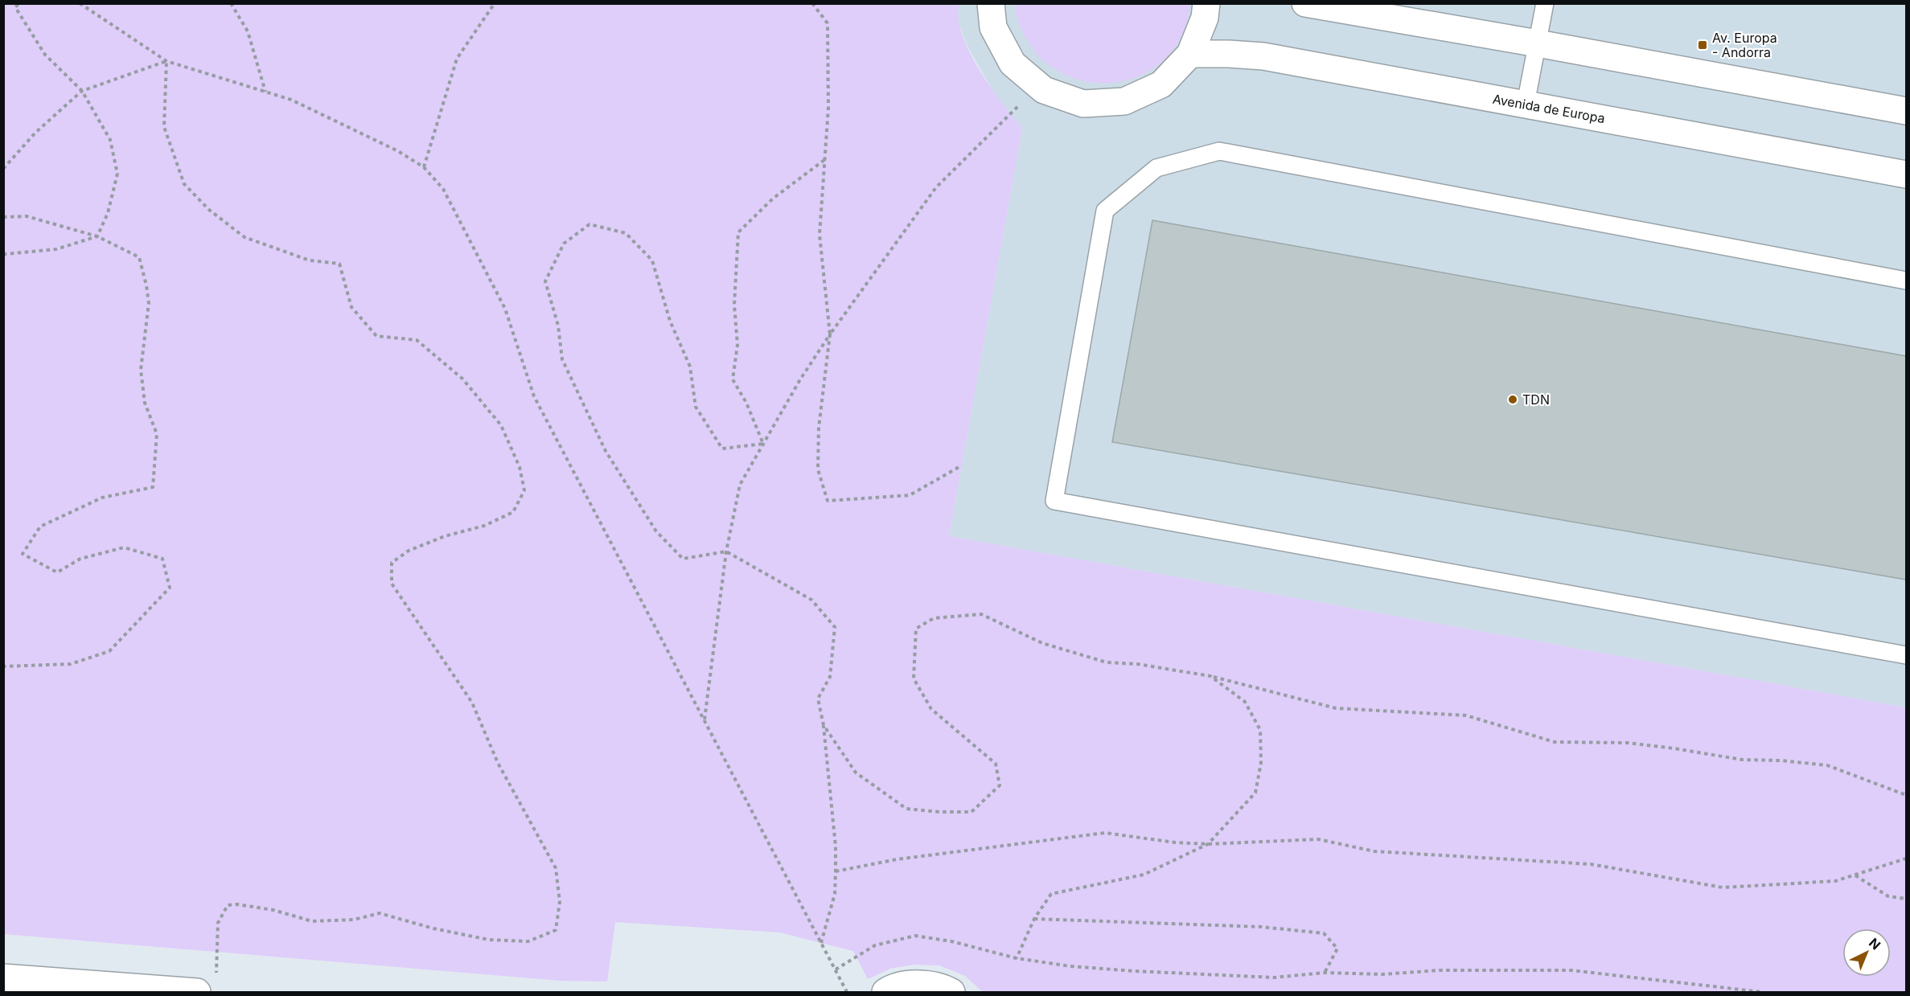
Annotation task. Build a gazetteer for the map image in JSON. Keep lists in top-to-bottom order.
{
  "streets": {
    "street": ["Avenida de Europa"]
  },
  "places": {
    "transit": ["Av. Europa - Andorra"],
    "other": ["TDN"]
  },
  "north": "top right"
}
